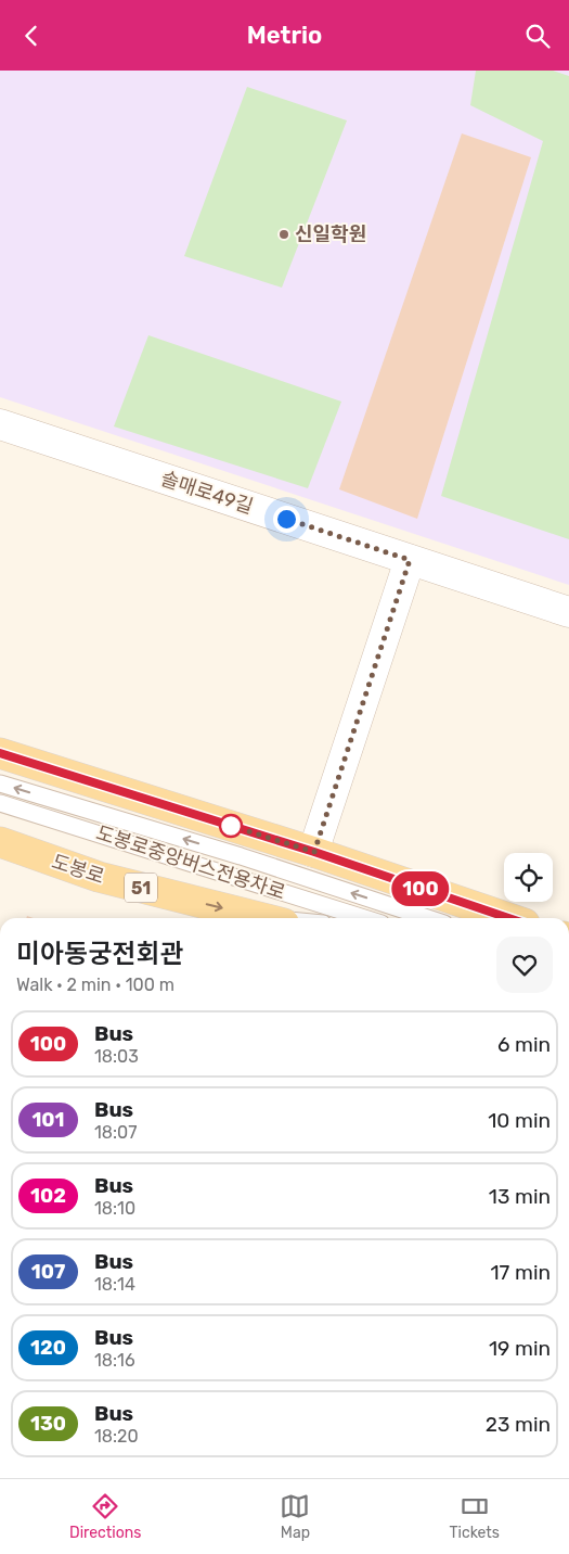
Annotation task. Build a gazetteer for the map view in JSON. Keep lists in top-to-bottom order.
{
  "streets": {
    "main road": ["도봉로", "51"],
    "street": ["솔매로49길"],
    "lane": ["도봉로중앙버스전용차로"]
  },
  "places": ["신일학원"],
  "lines": ["bus line 100"],
  "page": {
    "header": "Metrio",
    "on_map": "100",
    "heading": ["미아동궁전회관", "Walk · 2 min · 100 m"],
    "list": [
      {
        "mark": "100",
        "name": "Bus",
        "note": "18:03",
        "value": "6 min"
      },
      {
        "mark": "101",
        "name": "Bus",
        "note": "18:07",
        "value": "10 min"
      },
      {
        "mark": "102",
        "name": "Bus",
        "note": "18:10",
        "value": "13 min"
      },
      {
        "mark": "107",
        "name": "Bus",
        "note": "18:14",
        "value": "17 min"
      },
      {
        "mark": "120",
        "name": "Bus",
        "note": "18:16",
        "value": "19 min"
      },
      {
        "mark": "130",
        "name": "Bus",
        "note": "18:20",
        "value": "23 min"
      }
    ],
    "tabs": ["Directions", "Map", "Tickets"]
  }
}
